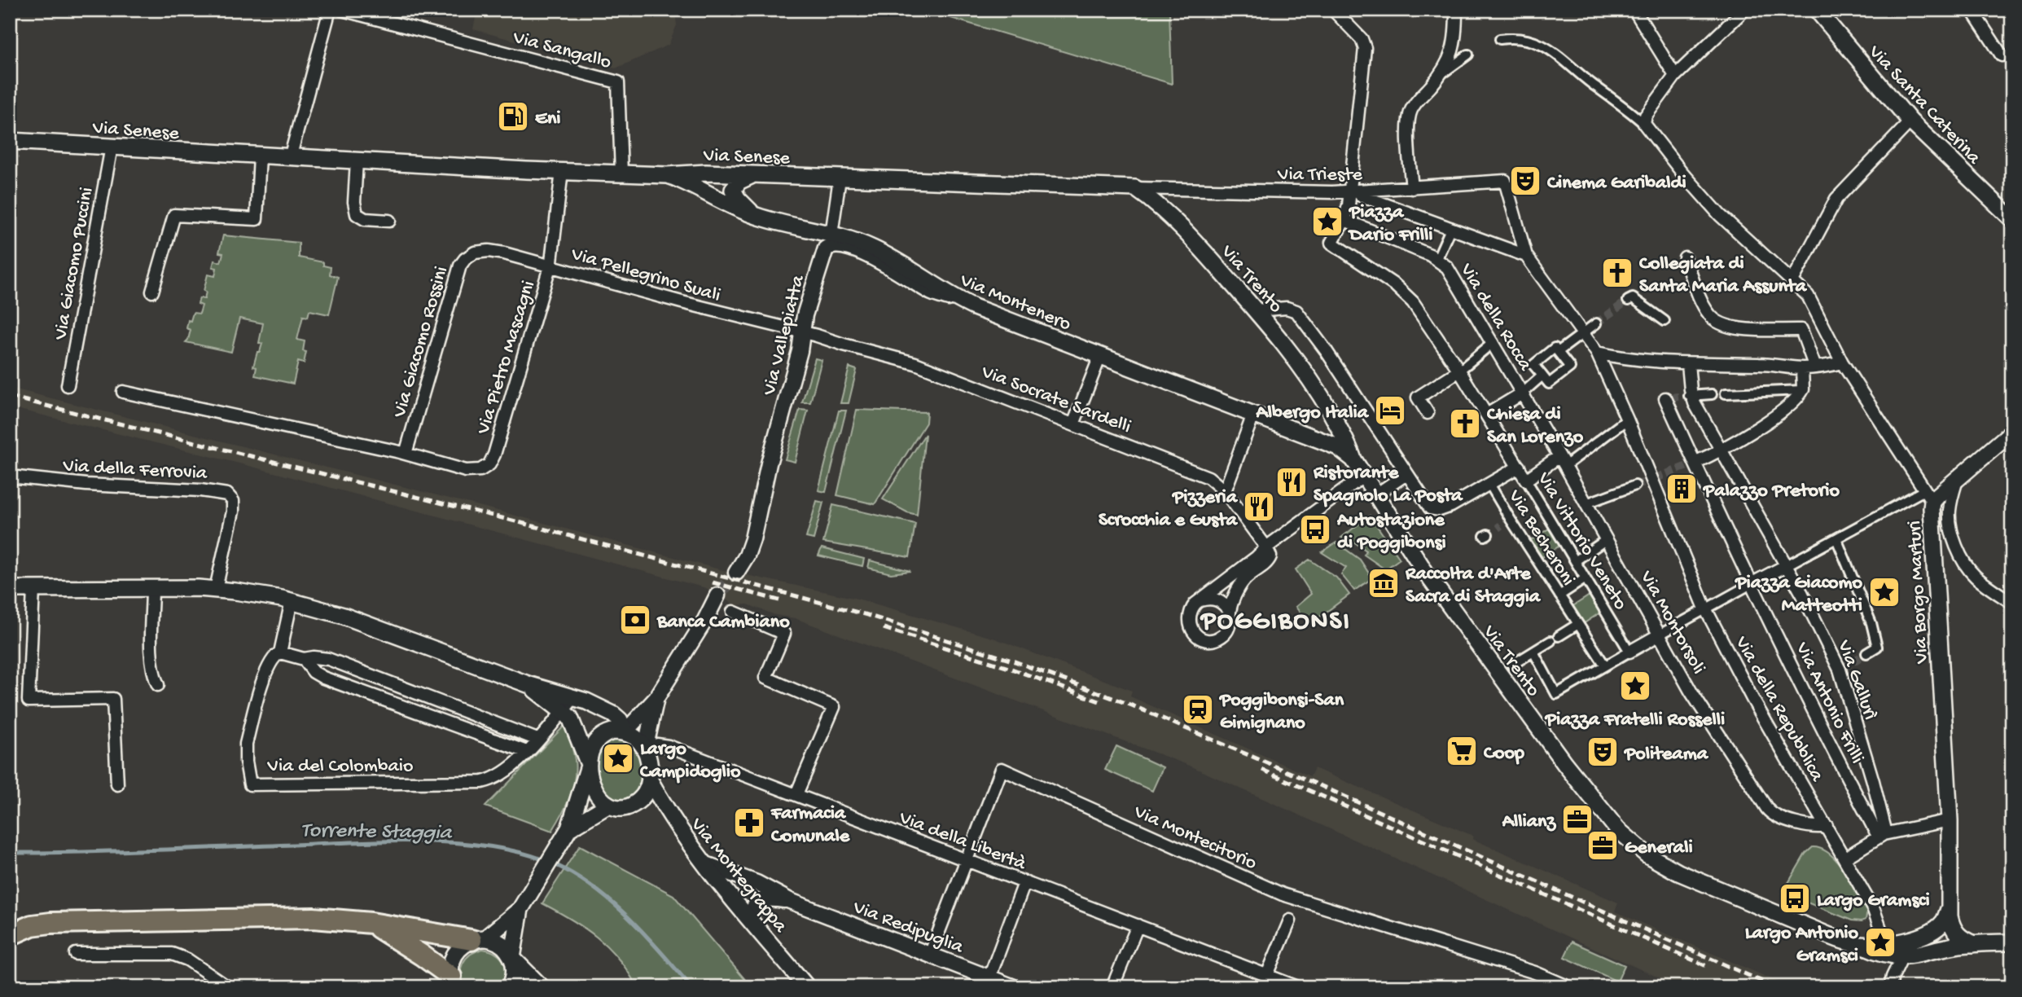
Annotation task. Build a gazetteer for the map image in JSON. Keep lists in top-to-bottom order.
{
  "streets": {
    "main road": [
      "Via Santa Caterina",
      "Via Senese",
      "Via Trento",
      "Via Montenero",
      "Via Borgo Marturi",
      "Via Montegrappa"
    ],
    "street": [
      "Via Sangallo",
      "Via Trieste",
      "Via Giacomo Puccini",
      "Via Pellegrino Suali",
      "Via della Rocca",
      "Via Vallepiatta",
      "Via Giacomo Rossini",
      "Via Pietro Mascagni",
      "Via Socrate Sardelli",
      "Via della Ferrovia",
      "Via Becheroni",
      "Via Vittorio Veneto",
      "Via Montorsoli",
      "Via Gallurì",
      "Via Antonio Frilli",
      "Via della Repubblica",
      "Via del Colombaio",
      "Via Montecitorio",
      "Via della Libertà",
      "Via Redipuglia"
    ]
  },
  "crossings": [
    ["Via Sangallo", "Via Senese"],
    ["Via Senese", "Via Trieste"],
    ["Via Senese", "Via Giacomo Puccini"],
    ["Via Senese", "Via Trento"],
    ["Via Senese", "Via Montenero"],
    ["Via Senese", "Via Pietro Mascagni"],
    ["Via Trieste", "Via Trento"],
    ["Via Trieste", "Via della Repubblica"],
    ["Via Pellegrino Suali", "Via Vallepiatta"],
    ["Via Pellegrino Suali", "Via Giacomo Rossini"],
    ["Via Pellegrino Suali", "Via Pietro Mascagni"],
    ["Via Pellegrino Suali", "Via Socrate Sardelli"],
    ["Via Trento", "Via Montenero"],
    ["Via Trento", "Via della Repubblica"],
    ["Via Montenero", "Via Vallepiatta"],
    ["Via della Rocca", "Via Vittorio Veneto"],
    ["Via della Rocca", "Via Montorsoli"],
    ["Via Vallepiatta", "Via Socrate Sardelli"],
    ["Via Giacomo Rossini", "Via Pietro Mascagni"],
    ["Via Montorsoli", "Via della Repubblica"],
    ["Via Gallurì", "Via Antonio Frilli"],
    ["Via Montecitorio", "Via della Libertà"],
    ["Via Montecitorio", "Via Redipuglia"],
    ["Via della Libertà", "Via Montegrappa"],
    ["Via Montegrappa", "Via Redipuglia"]
  ],
  "districts": ["POGGIBONSI"],
  "water": ["Torrente Staggia"],
  "places": {
    "fuel station": ["Eni"],
    "theatre": ["Cinema Garibaldi", "Politeama"],
    "place": [
      "Piazza Dario Frilli",
      "Piazza Giacomo Matteotti",
      "Piazza Fratelli Rosselli",
      "Largo Campidoglio",
      "Largo Antonio Gramsci"
    ],
    "church": ["Collegiata di Santa Maria Assunta", "Chiesa di San Lorenzo"],
    "hotel": ["Albergo Italia"],
    "restaurant": ["Ristorante Spagnolo La Posta", "Pizzeria Scrocchia e Gusta"],
    "building": ["Palazzo Pretorio"],
    "bus stop": ["Autostazione di Poggibonsi", "Largo Gramsci"],
    "museum": ["Raccolta d'Arte Sacra di Staggia"],
    "bank": ["Banca Cambiano"],
    "station": ["Poggibonsi-San Gimignano"],
    "supermarket": ["Coop"],
    "office": ["Allianz", "Generali"],
    "pharmacy": ["Farmacia Comunale"]
  }
}
